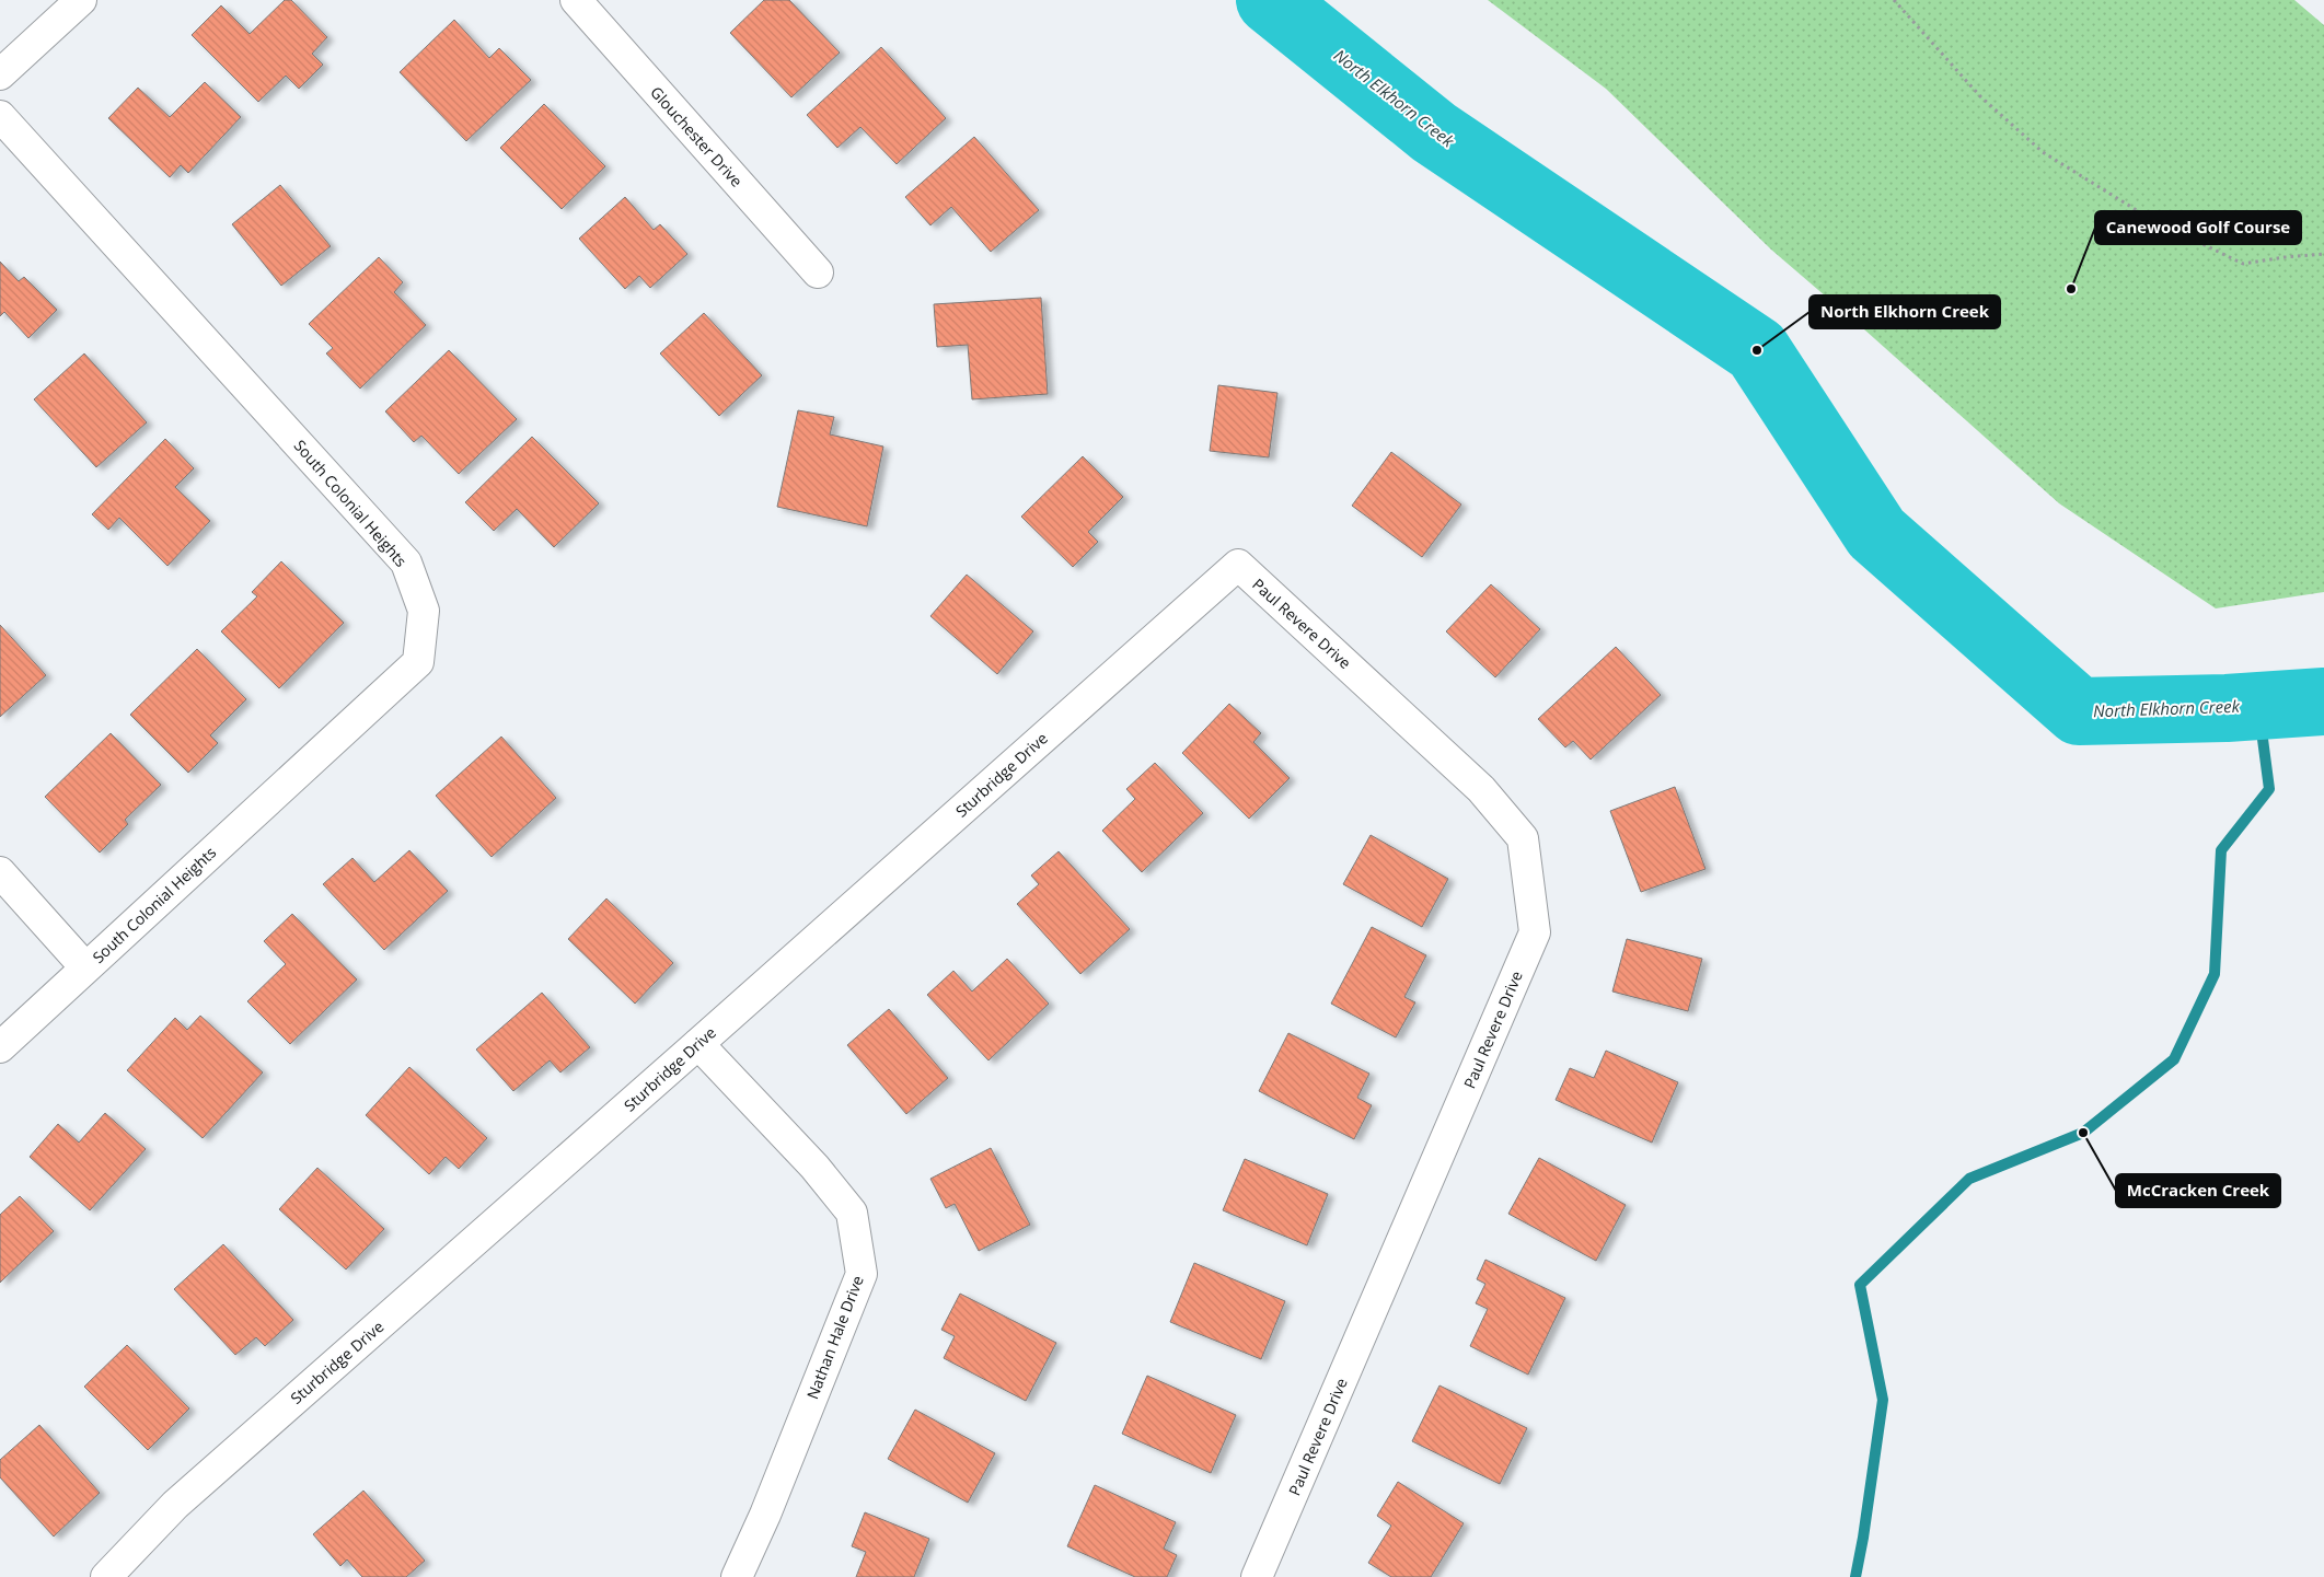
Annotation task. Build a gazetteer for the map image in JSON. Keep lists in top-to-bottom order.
{
  "streets": {
    "street": [
      "Glouchester Drive",
      "South Colonial Heights",
      "Paul Revere Drive",
      "Sturbridge Drive",
      "Nathan Hale Drive"
    ]
  },
  "crossings": [
    ["Paul Revere Drive", "Sturbridge Drive"],
    ["Sturbridge Drive", "Nathan Hale Drive"]
  ],
  "water": ["North Elkhorn Creek"],
  "places": ["Canewood Golf Course", "North Elkhorn Creek", "McCracken Creek"]
}
